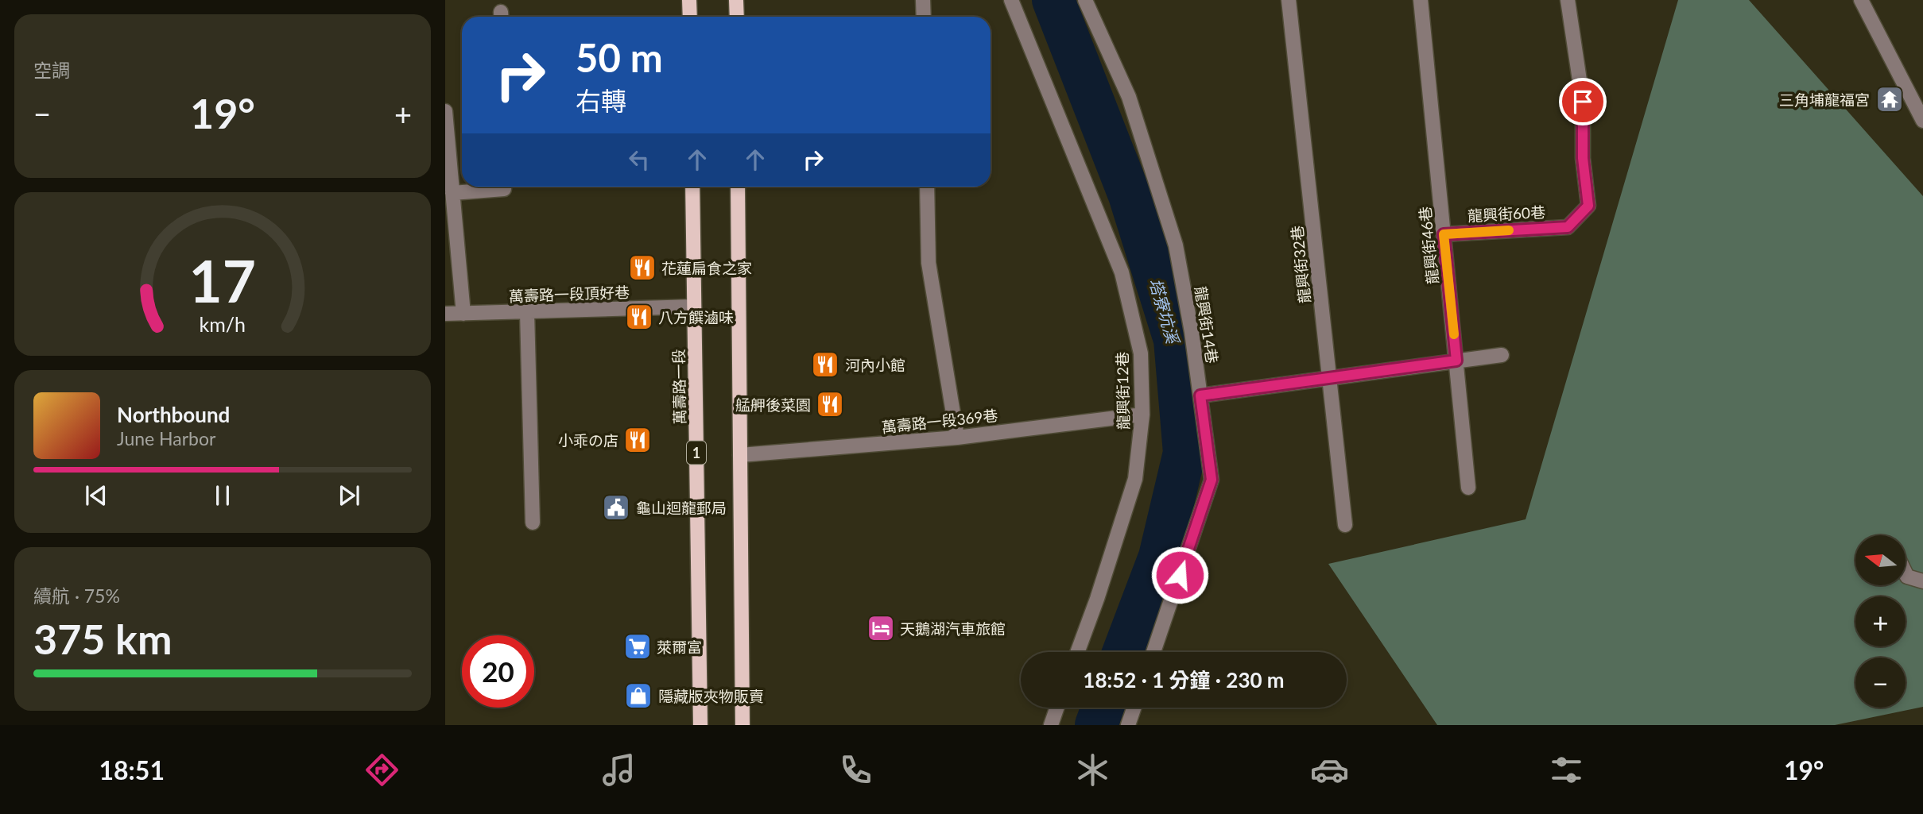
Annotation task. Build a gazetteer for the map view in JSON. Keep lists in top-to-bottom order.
{
  "streets": {
    "main road": ["萬壽路一段", "1"],
    "street": [
      "龍興街60巷",
      "龍興街46巷",
      "龍興街32巷",
      "萬壽路一段頂好巷",
      "龍興街14巷",
      "龍興街12巷",
      "萬壽路一段369巷"
    ]
  },
  "crossings": [
    ["龍興街60巷", "龍興街46巷"],
    ["萬壽路一段頂好巷", "萬壽路一段"],
    ["龍興街12巷", "萬壽路一段369巷"]
  ],
  "water": ["塔寮坑溪"],
  "places": {
    "temple": ["三角埔龍福宮"],
    "restaurant": [
      "花蓮扁食之家",
      "八方饌滷味",
      "河內小館",
      "艋舺後菜園",
      "小乖の店"
    ],
    "public building": ["龜山迴龍郵局"],
    "hotel": ["天鵝湖汽車旅館"],
    "supermarket": ["萊爾富"],
    "shop": ["隱藏版夾物販賣"]
  },
  "north": "left",
  "page": {
    "tile": [
      "空調",
      ["續航 · 75%", "375 km"]
    ],
    "turn": ["50 m", "右轉"],
    "heat": ["−", "19°", "+"],
    "song": ["Northbound", "June Harbor"],
    "map_buttons": ["+", "−"],
    "limit": "20",
    "trip": "18:52 · 1 分鐘 · 230 m",
    "tabs": ["18:51", "19°"],
    "gauge": ["17", "km/h"]
  }
}
